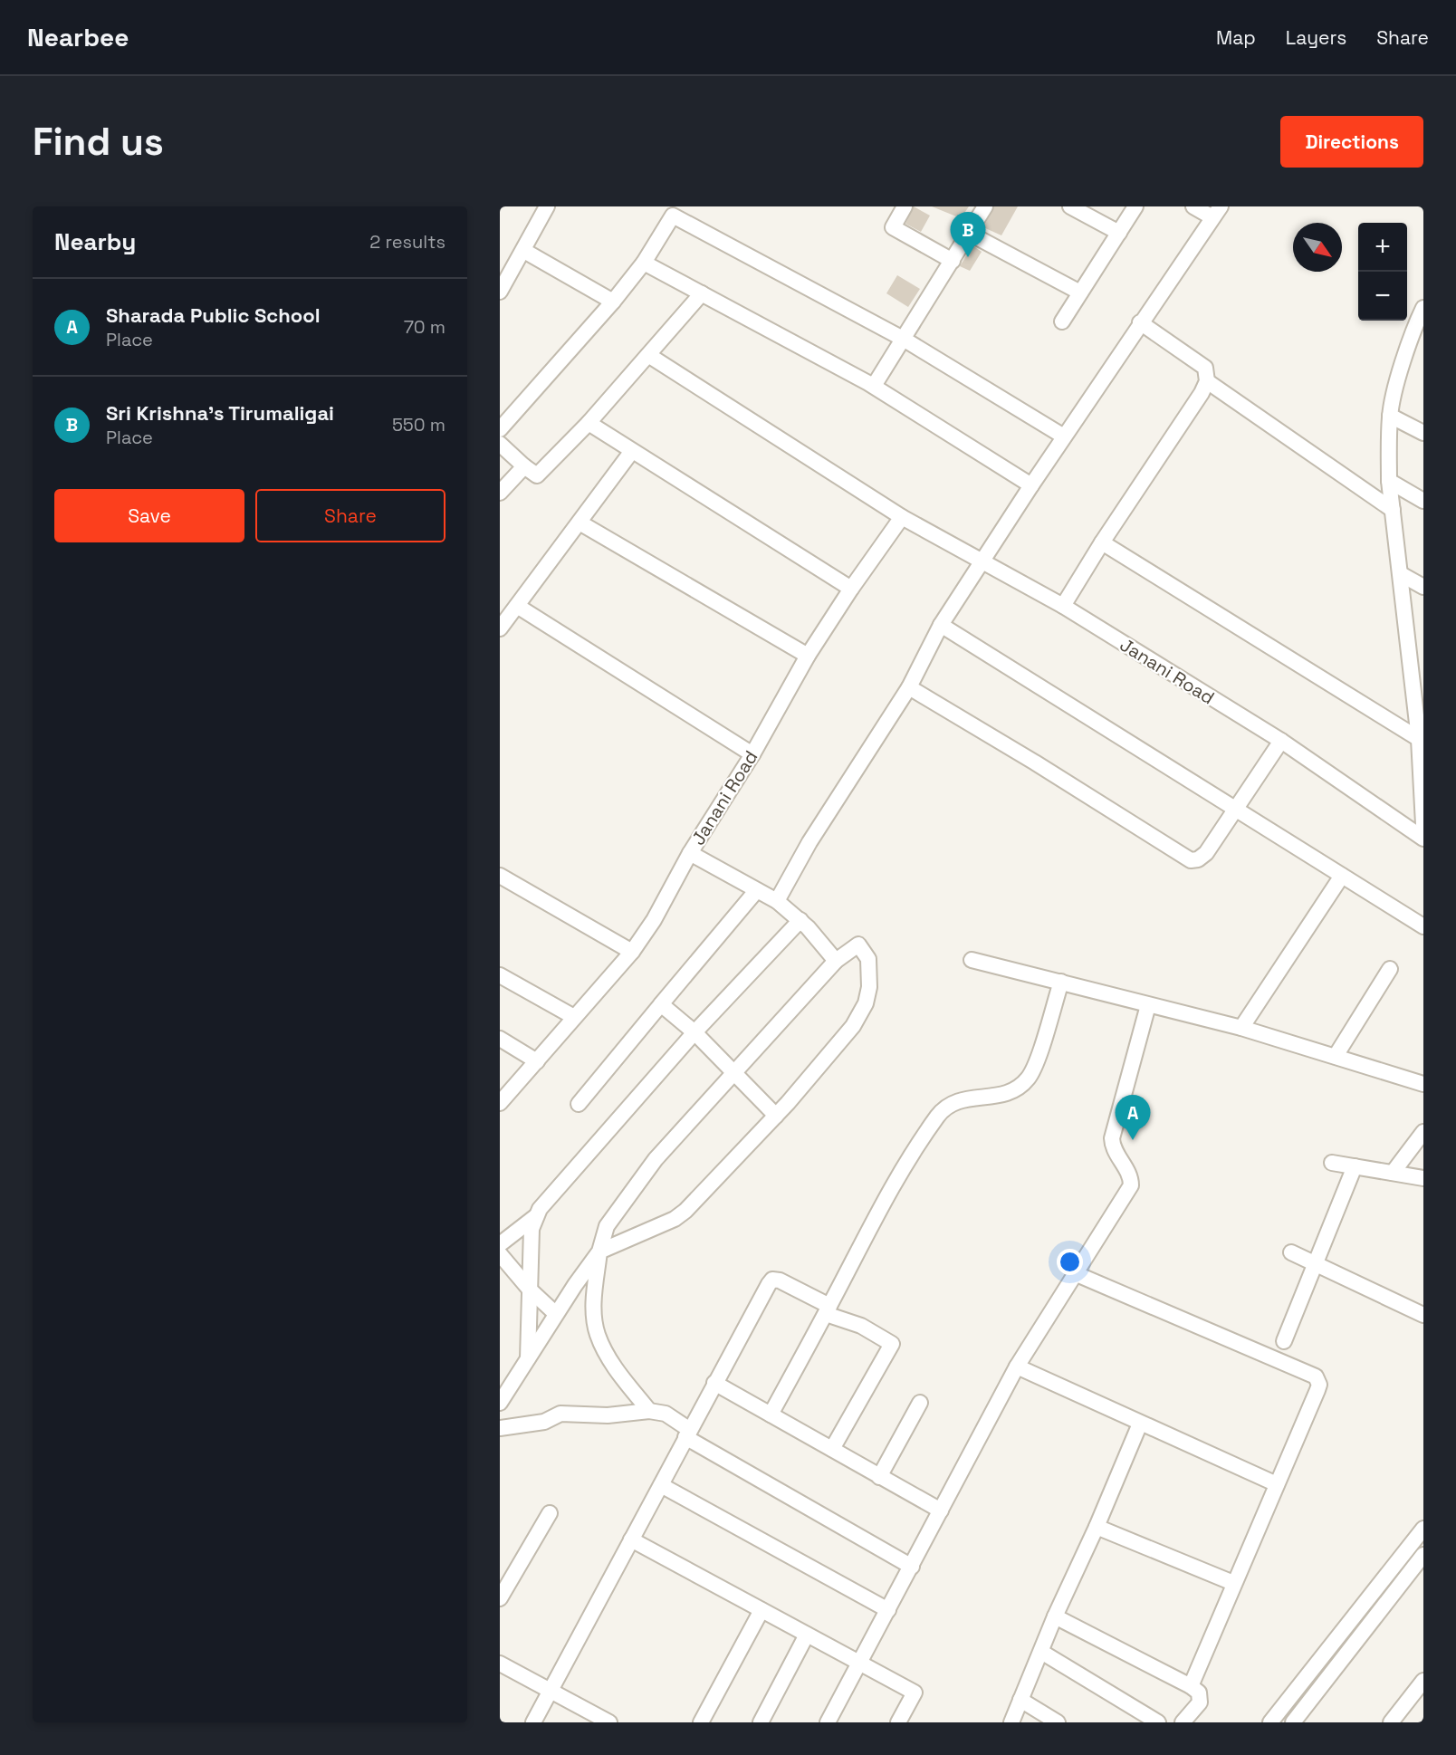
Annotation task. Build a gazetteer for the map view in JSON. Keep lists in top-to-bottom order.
{
  "streets": {
    "street": ["Janani Road"]
  },
  "north": "bottom right",
  "page": {
    "header": "Nearbee",
    "nav": ["Map", "Layers", "Share"],
    "buttons": [
      "Directions",
      ["Save", "Share"]
    ],
    "title": "Find us",
    "heading": ["Nearby", "2 results"],
    "pins": ["B", "A"],
    "map_buttons": ["+", "−"],
    "list": [
      {
        "mark": "A",
        "name": "Sharada Public School",
        "note": "Place",
        "value": "70 m"
      },
      {
        "mark": "B",
        "name": "Sri Krishna's Tirumaligai",
        "note": "Place",
        "value": "550 m"
      }
    ]
  }
}
